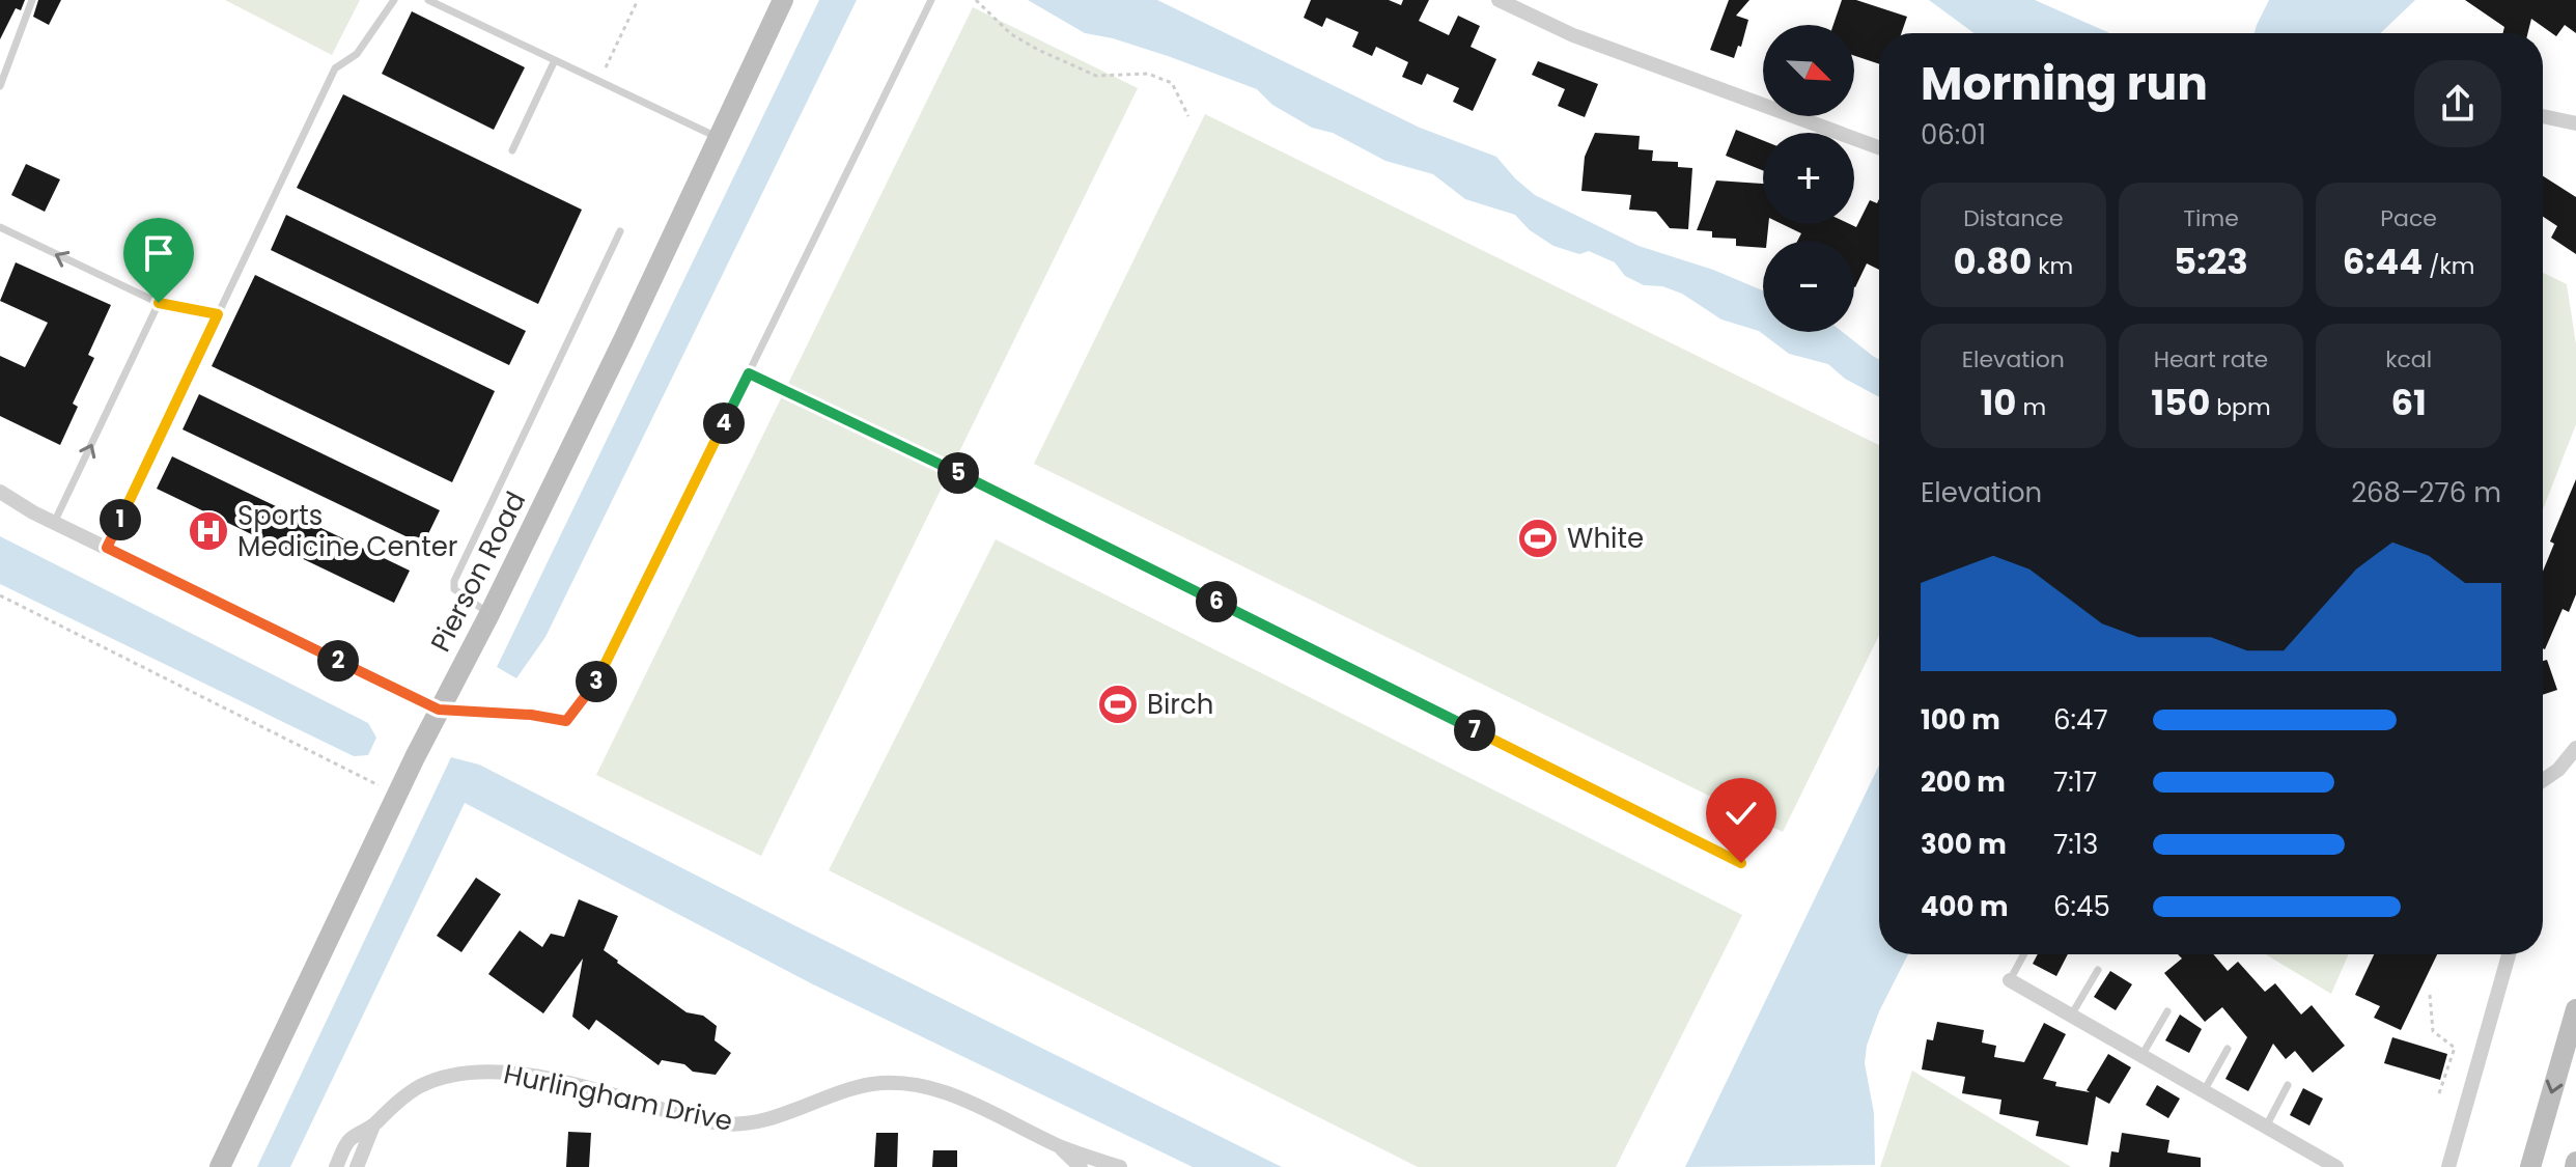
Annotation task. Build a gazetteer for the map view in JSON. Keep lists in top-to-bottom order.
{
  "streets": {
    "street": ["Pierson Road", "Hurlingham Drive"]
  },
  "places": {
    "hospital": ["Sports Medicine Center"],
    "sports": ["White", "Birch"]
  },
  "north": "bottom right",
  "page": {
    "map_buttons": ["+", "−"],
    "heading": ["Morning run", "06:01"],
    "stats": [
      ["Distance", "0.80 km"],
      ["Time", "5:23"],
      ["Pace", "6:44 /km"],
      ["Elevation", "10 m"],
      ["Heart rate", "150 bpm"],
      ["kcal", "61"]
    ],
    "pins": [
      "4",
      "5",
      "1",
      "6",
      "2",
      "3",
      "7"
    ],
    "chart": ["Elevation", "268–276 m"],
    "list": [
      {
        "name": "100 m",
        "note": "6:47"
      },
      {
        "name": "200 m",
        "note": "7:17"
      },
      {
        "name": "300 m",
        "note": "7:13"
      },
      {
        "name": "400 m",
        "note": "6:45"
      }
    ]
  }
}
